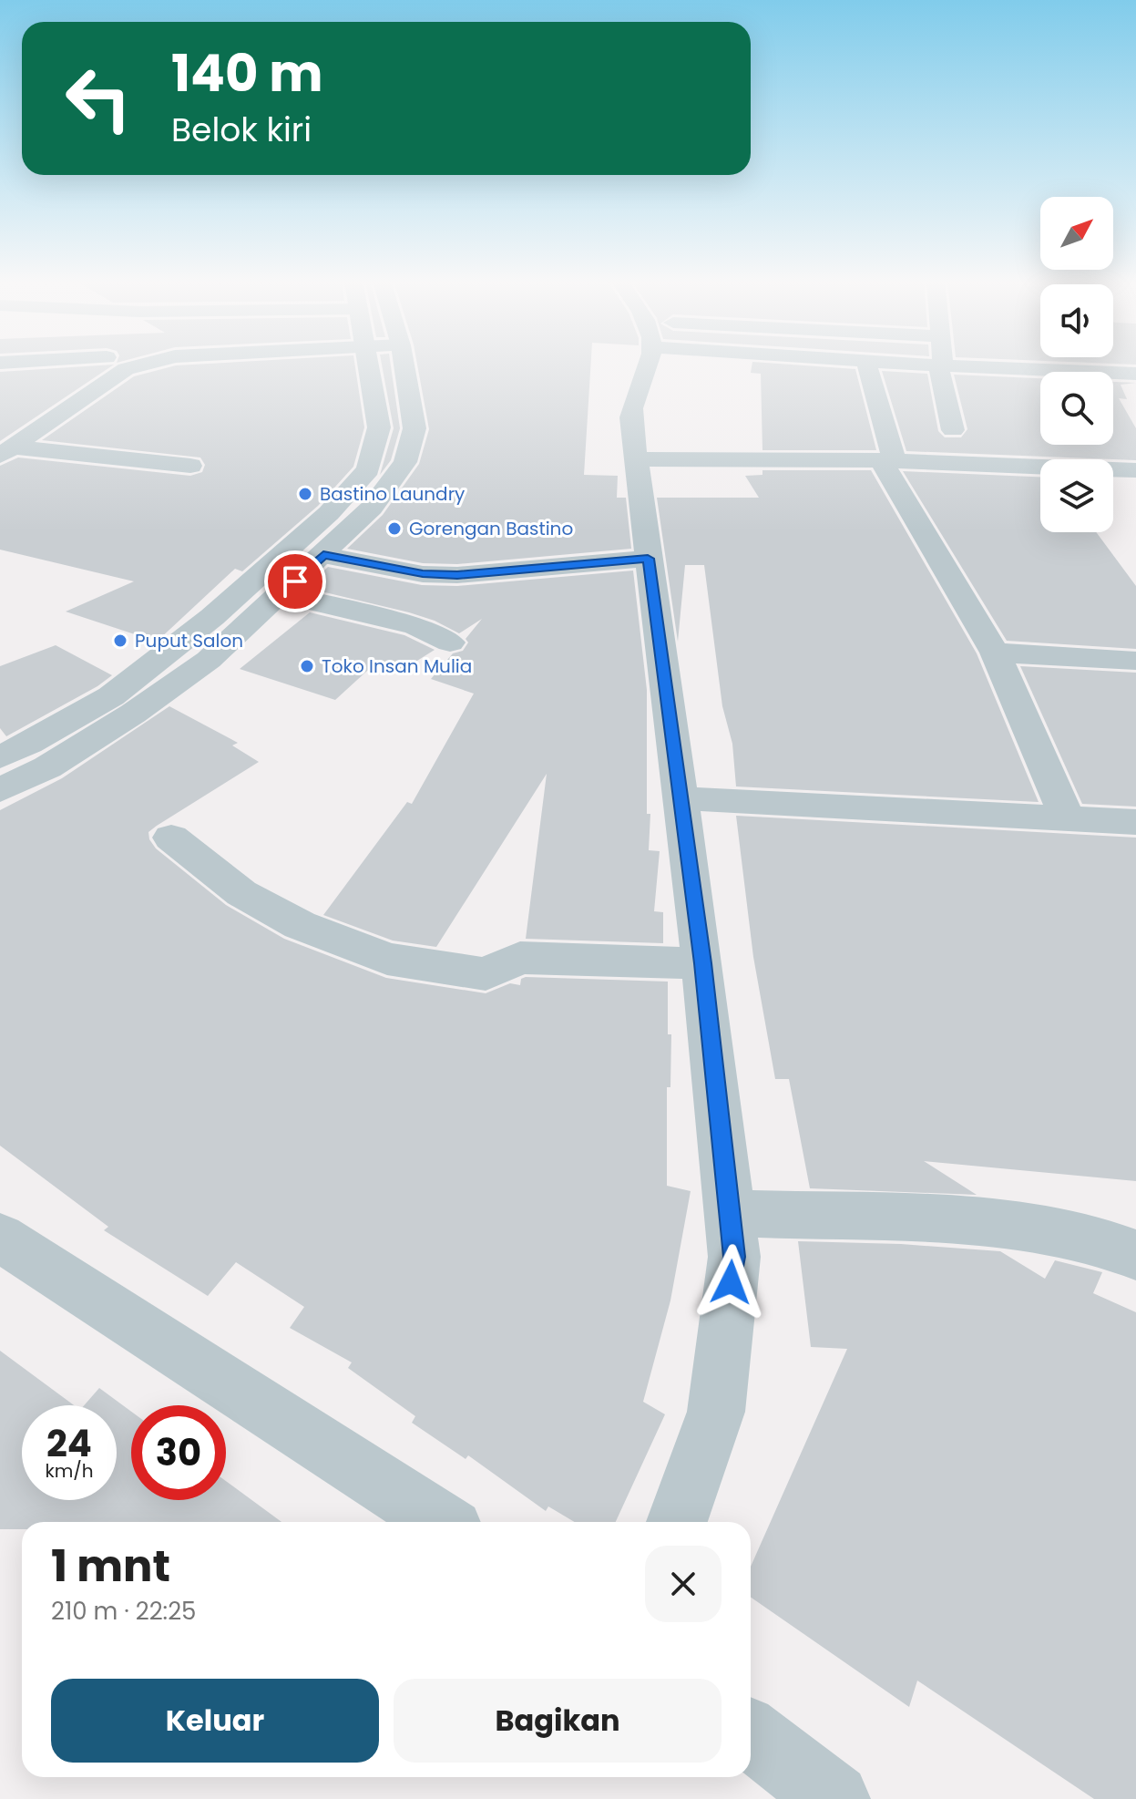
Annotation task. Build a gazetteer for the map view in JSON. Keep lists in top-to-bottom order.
{
  "places": [
    "Bastino Laundry",
    "Gorengan Bastino",
    "Puput Salon",
    "Toko Insan Mulia"
  ],
  "north": "top right",
  "page": {
    "turn": ["140 m", "Belok kiri"],
    "speed": "24 km/h",
    "limit": "30",
    "heading": ["1 mnt", "210 m · 22:25"],
    "buttons": ["Keluar", "Bagikan"]
  }
}
